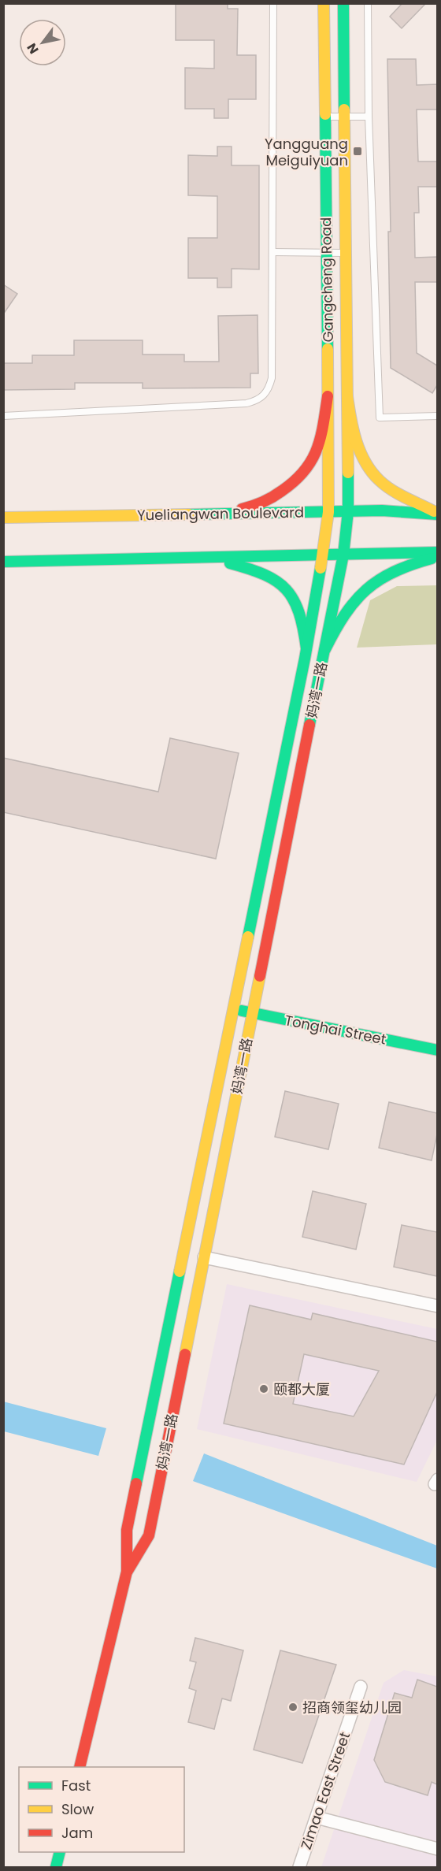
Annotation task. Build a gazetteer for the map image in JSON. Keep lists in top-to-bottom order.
{
  "streets": {
    "street": [
      "Gangcheng Road",
      "Yueliangwan Boulevard",
      "妈湾一路",
      "Tonghai Street",
      "Zimao East Street"
    ]
  },
  "crossings": [
    ["Gangcheng Road", "Yueliangwan Boulevard"],
    ["Gangcheng Road", "妈湾一路"],
    ["妈湾一路", "Tonghai Street"]
  ],
  "places": {
    "transit": ["Yangguang Meiguiyuan"],
    "other": ["颐都大厦", "招商领玺幼儿园"]
  },
  "legend": ["Fast", "Slow", "Jam"],
  "north": "bottom left"
}
